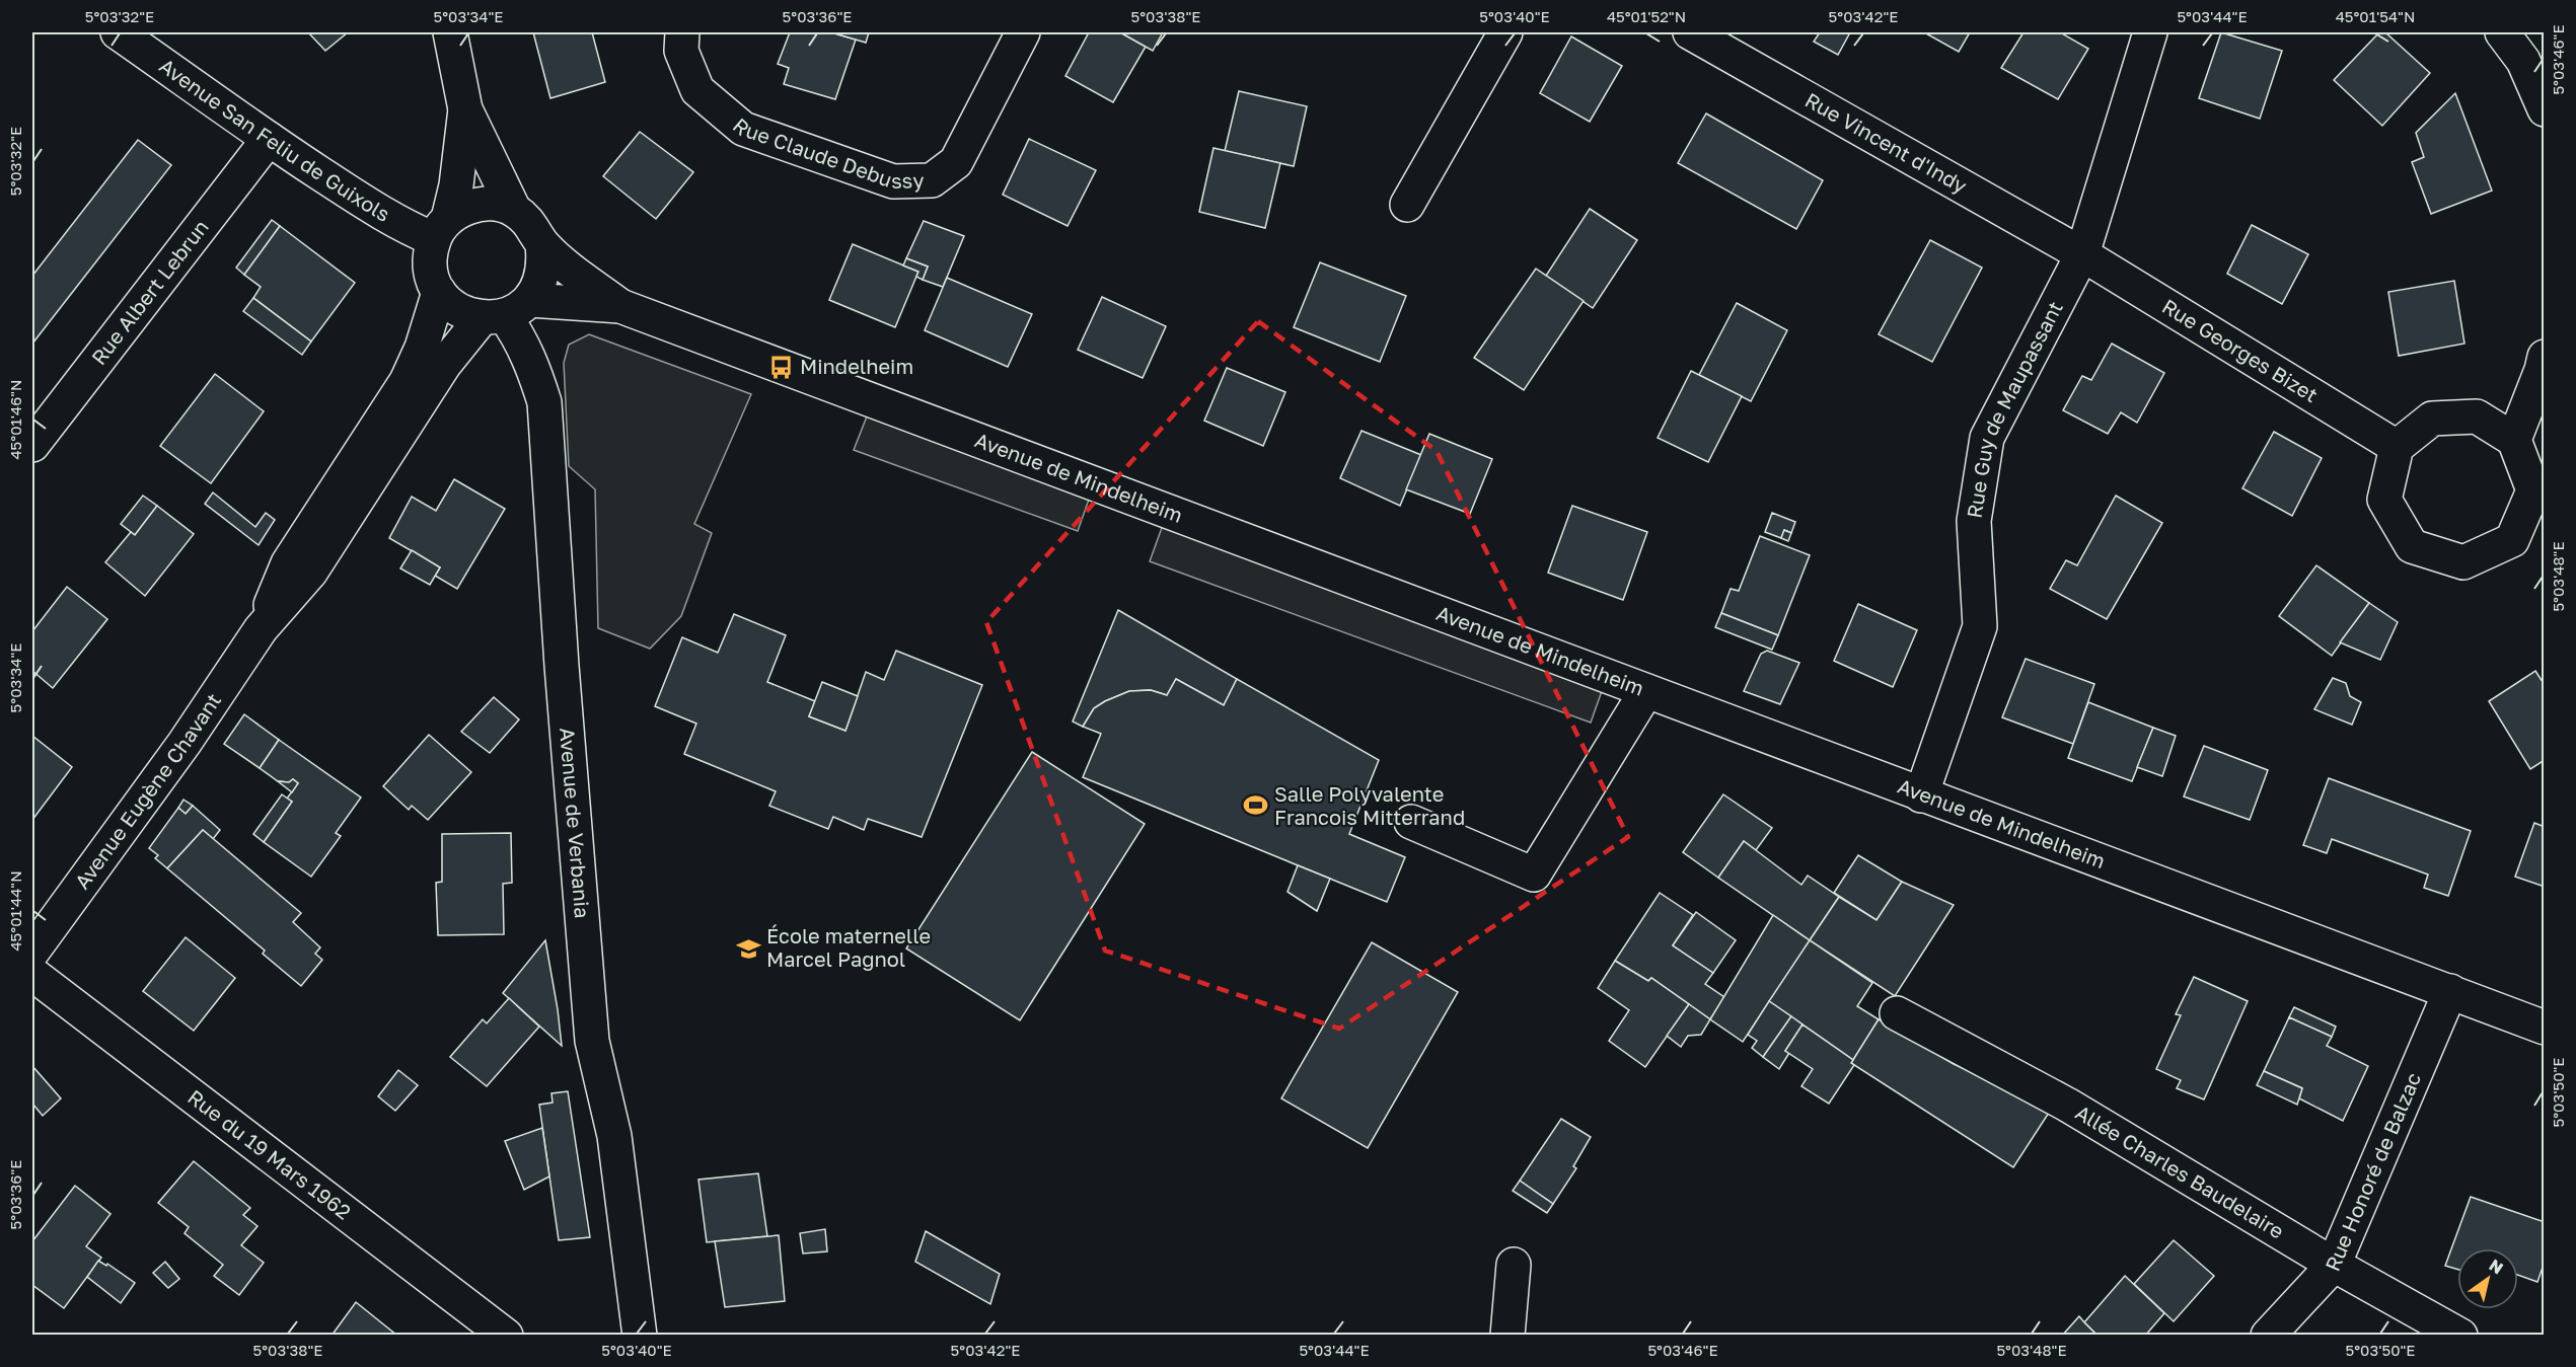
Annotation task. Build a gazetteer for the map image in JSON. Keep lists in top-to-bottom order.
{
  "streets": {
    "street": [
      "Avenue San Feliu de Guixols",
      "Rue Vincent d'Indy",
      "Rue Claude Debussy",
      "Rue Albert Lebrun",
      "Rue Georges Bizet",
      "Rue Guy de Maupassant",
      "Avenue de Mindelheim",
      "Avenue Eugène Chavant",
      "Avenue de Verbania",
      "Rue du 19 Mars 1962",
      "Rue Honoré de Balzac",
      "Allée Charles Baudelaire"
    ]
  },
  "crossings": [
    ["Avenue San Feliu de Guixols", "Rue Albert Lebrun"],
    ["Avenue San Feliu de Guixols", "Avenue de Mindelheim"],
    ["Avenue San Feliu de Guixols", "Avenue Eugène Chavant"],
    ["Avenue San Feliu de Guixols", "Avenue de Verbania"],
    ["Rue Vincent d'Indy", "Rue Georges Bizet"],
    ["Rue Vincent d'Indy", "Rue Guy de Maupassant"],
    ["Rue Georges Bizet", "Rue Guy de Maupassant"],
    ["Rue Guy de Maupassant", "Avenue de Mindelheim"],
    ["Avenue de Mindelheim", "Avenue Eugène Chavant"],
    ["Avenue de Mindelheim", "Avenue de Verbania"],
    ["Avenue de Mindelheim", "Rue Honoré de Balzac"],
    ["Avenue Eugène Chavant", "Avenue de Verbania"],
    ["Rue Honoré de Balzac", "Allée Charles Baudelaire"]
  ],
  "places": {
    "bus stop": ["Mindelheim"],
    "sports": ["Salle Polyvalente Francois Mitterrand"],
    "school or university": ["École maternelle Marcel Pagnol"]
  },
  "north": "top right",
  "coordinates": [
    "5°03'32\"E",
    "5°03'34\"E",
    "5°03'36\"E",
    "5°03'38\"E",
    "5°03'40\"E",
    "45°01'52\"N",
    "5°03'42\"E",
    "5°03'44\"E",
    "45°01'54\"N",
    "5°03'46\"E",
    "45°01'46\"N",
    "5°03'48\"E",
    "45°01'44\"N",
    "5°03'50\"E"
  ]
}
